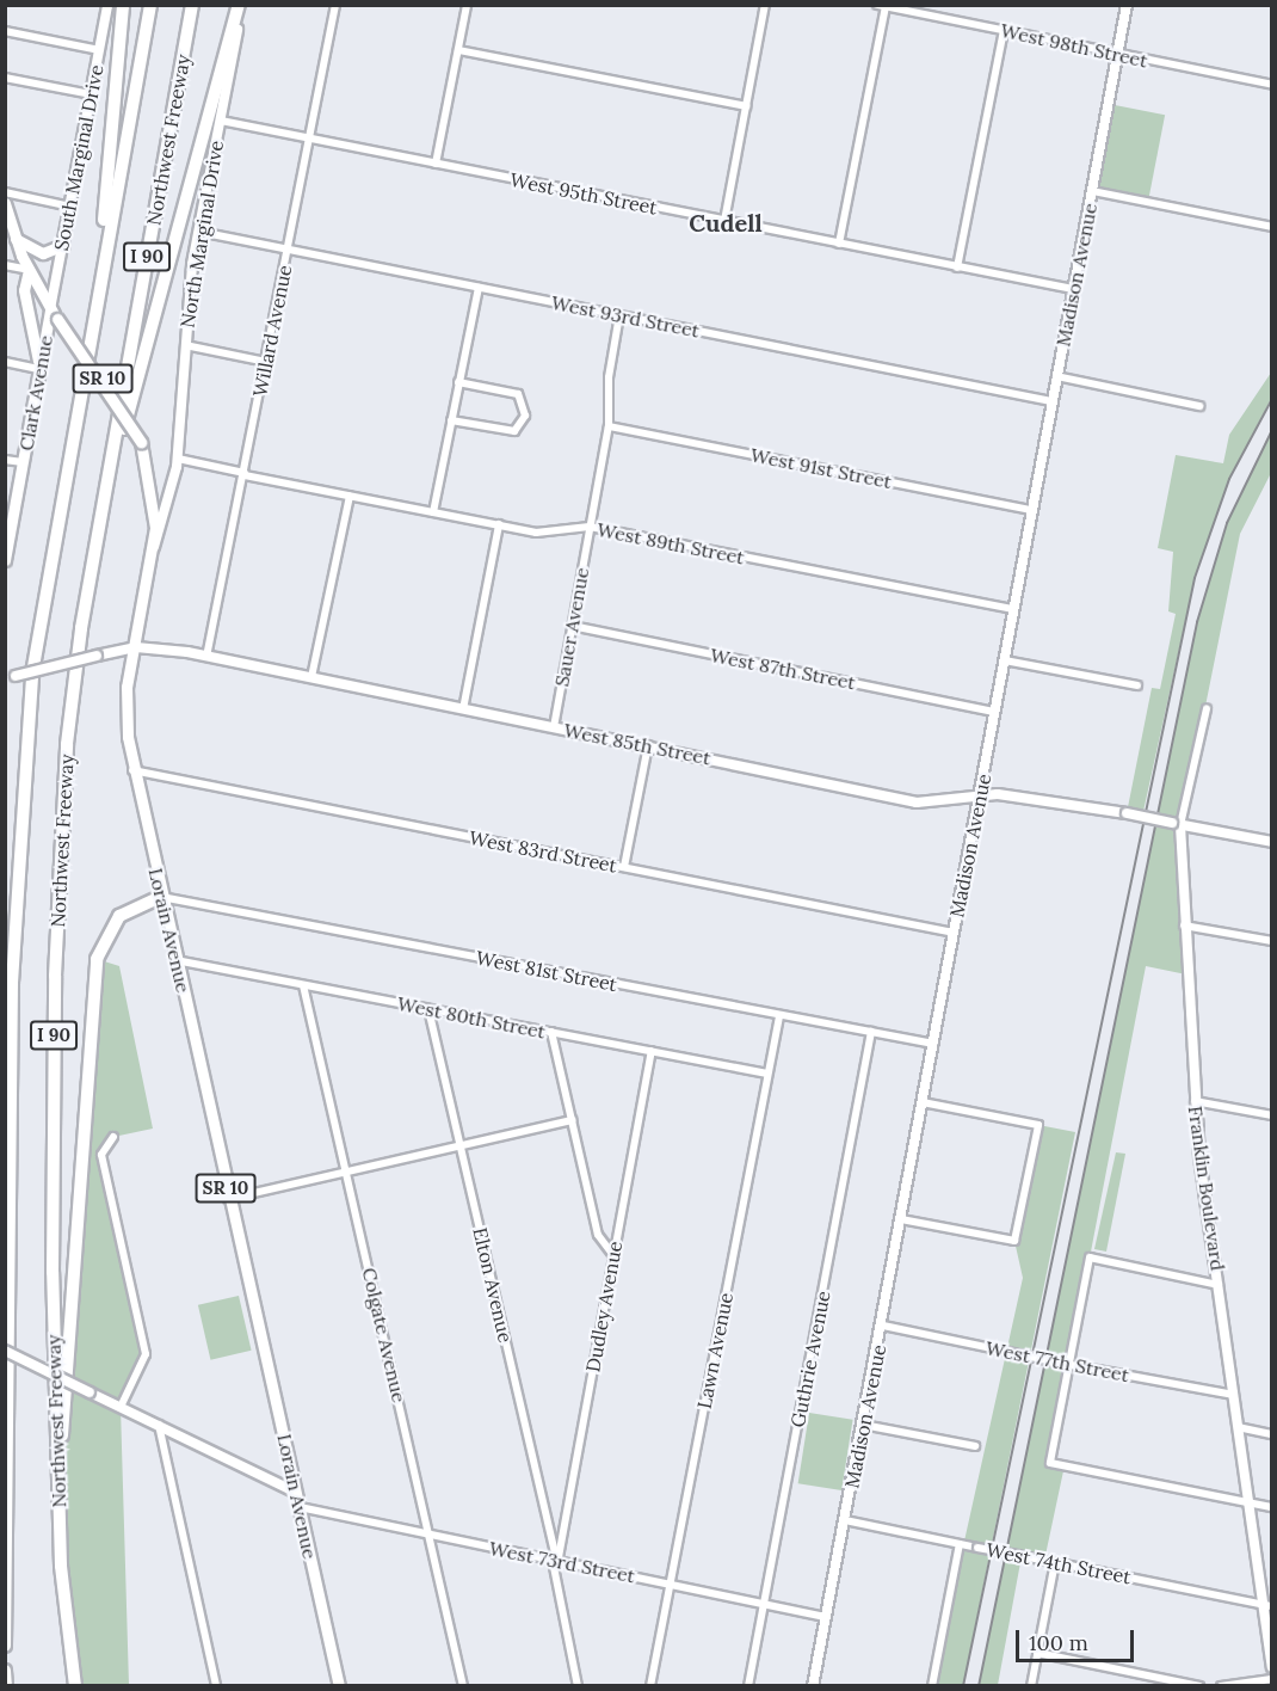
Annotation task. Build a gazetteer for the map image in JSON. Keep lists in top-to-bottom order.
{
  "streets": {
    "highway": ["Northwest Freeway", "I 90"],
    "main road": ["SR 10", "Clark Avenue", "Lorain Avenue"],
    "street": [
      "West 98th Street",
      "South Marginal Drive",
      "West 95th Street",
      "North Marginal Drive",
      "Madison Avenue",
      "West 93rd Street",
      "Willard Avenue",
      "West 91st Street",
      "West 89th Street",
      "Sauer Avenue",
      "West 87th Street",
      "West 85th Street",
      "West 83rd Street",
      "West 81st Street",
      "West 80th Street",
      "Franklin Boulevard",
      "Elton Avenue",
      "Dudley Avenue",
      "Colgate Avenue",
      "Lawn Avenue",
      "Guthrie Avenue",
      "West 77th Street",
      "West 73rd Street",
      "West 74th Street"
    ]
  },
  "crossings": [
    ["West 98th Street", "Madison Avenue"],
    ["South Marginal Drive", "Clark Avenue"],
    ["South Marginal Drive", "Lorain Avenue"],
    ["West 95th Street", "North Marginal Drive"],
    ["West 95th Street", "Madison Avenue"],
    ["West 95th Street", "Willard Avenue"],
    ["North Marginal Drive", "West 93rd Street"],
    ["North Marginal Drive", "West 89th Street"],
    ["North Marginal Drive", "Lorain Avenue"],
    ["Madison Avenue", "West 93rd Street"],
    ["Madison Avenue", "West 91st Street"],
    ["Madison Avenue", "West 89th Street"],
    ["Madison Avenue", "West 87th Street"],
    ["Madison Avenue", "West 85th Street"],
    ["Madison Avenue", "West 83rd Street"],
    ["Madison Avenue", "West 81st Street"],
    ["Madison Avenue", "West 77th Street"],
    ["Madison Avenue", "West 73rd Street"],
    ["Madison Avenue", "West 74th Street"],
    ["West 93rd Street", "Willard Avenue"],
    ["West 93rd Street", "Sauer Avenue"],
    ["Willard Avenue", "West 89th Street"],
    ["Willard Avenue", "West 85th Street"],
    ["Clark Avenue", "Lorain Avenue"],
    ["West 91st Street", "Sauer Avenue"],
    ["West 89th Street", "Sauer Avenue"],
    ["Sauer Avenue", "West 87th Street"],
    ["Sauer Avenue", "West 85th Street"],
    ["West 85th Street", "Lorain Avenue"],
    ["West 85th Street", "Franklin Boulevard"],
    ["West 83rd Street", "Lorain Avenue"],
    ["Lorain Avenue", "West 81st Street"],
    ["Lorain Avenue", "West 80th Street"],
    ["Lorain Avenue", "West 73rd Street"],
    ["West 81st Street", "Lawn Avenue"],
    ["West 81st Street", "Guthrie Avenue"],
    ["West 80th Street", "Elton Avenue"],
    ["West 80th Street", "Dudley Avenue"],
    ["West 80th Street", "Colgate Avenue"],
    ["West 80th Street", "Lawn Avenue"],
    ["Franklin Boulevard", "West 77th Street"],
    ["Franklin Boulevard", "West 74th Street"],
    ["Elton Avenue", "Dudley Avenue"],
    ["Elton Avenue", "West 73rd Street"],
    ["Dudley Avenue", "West 73rd Street"],
    ["Colgate Avenue", "West 73rd Street"],
    ["Lawn Avenue", "West 73rd Street"],
    ["Guthrie Avenue", "West 73rd Street"]
  ],
  "districts": ["Cudell"],
  "scale_bar": "100 m"
}
